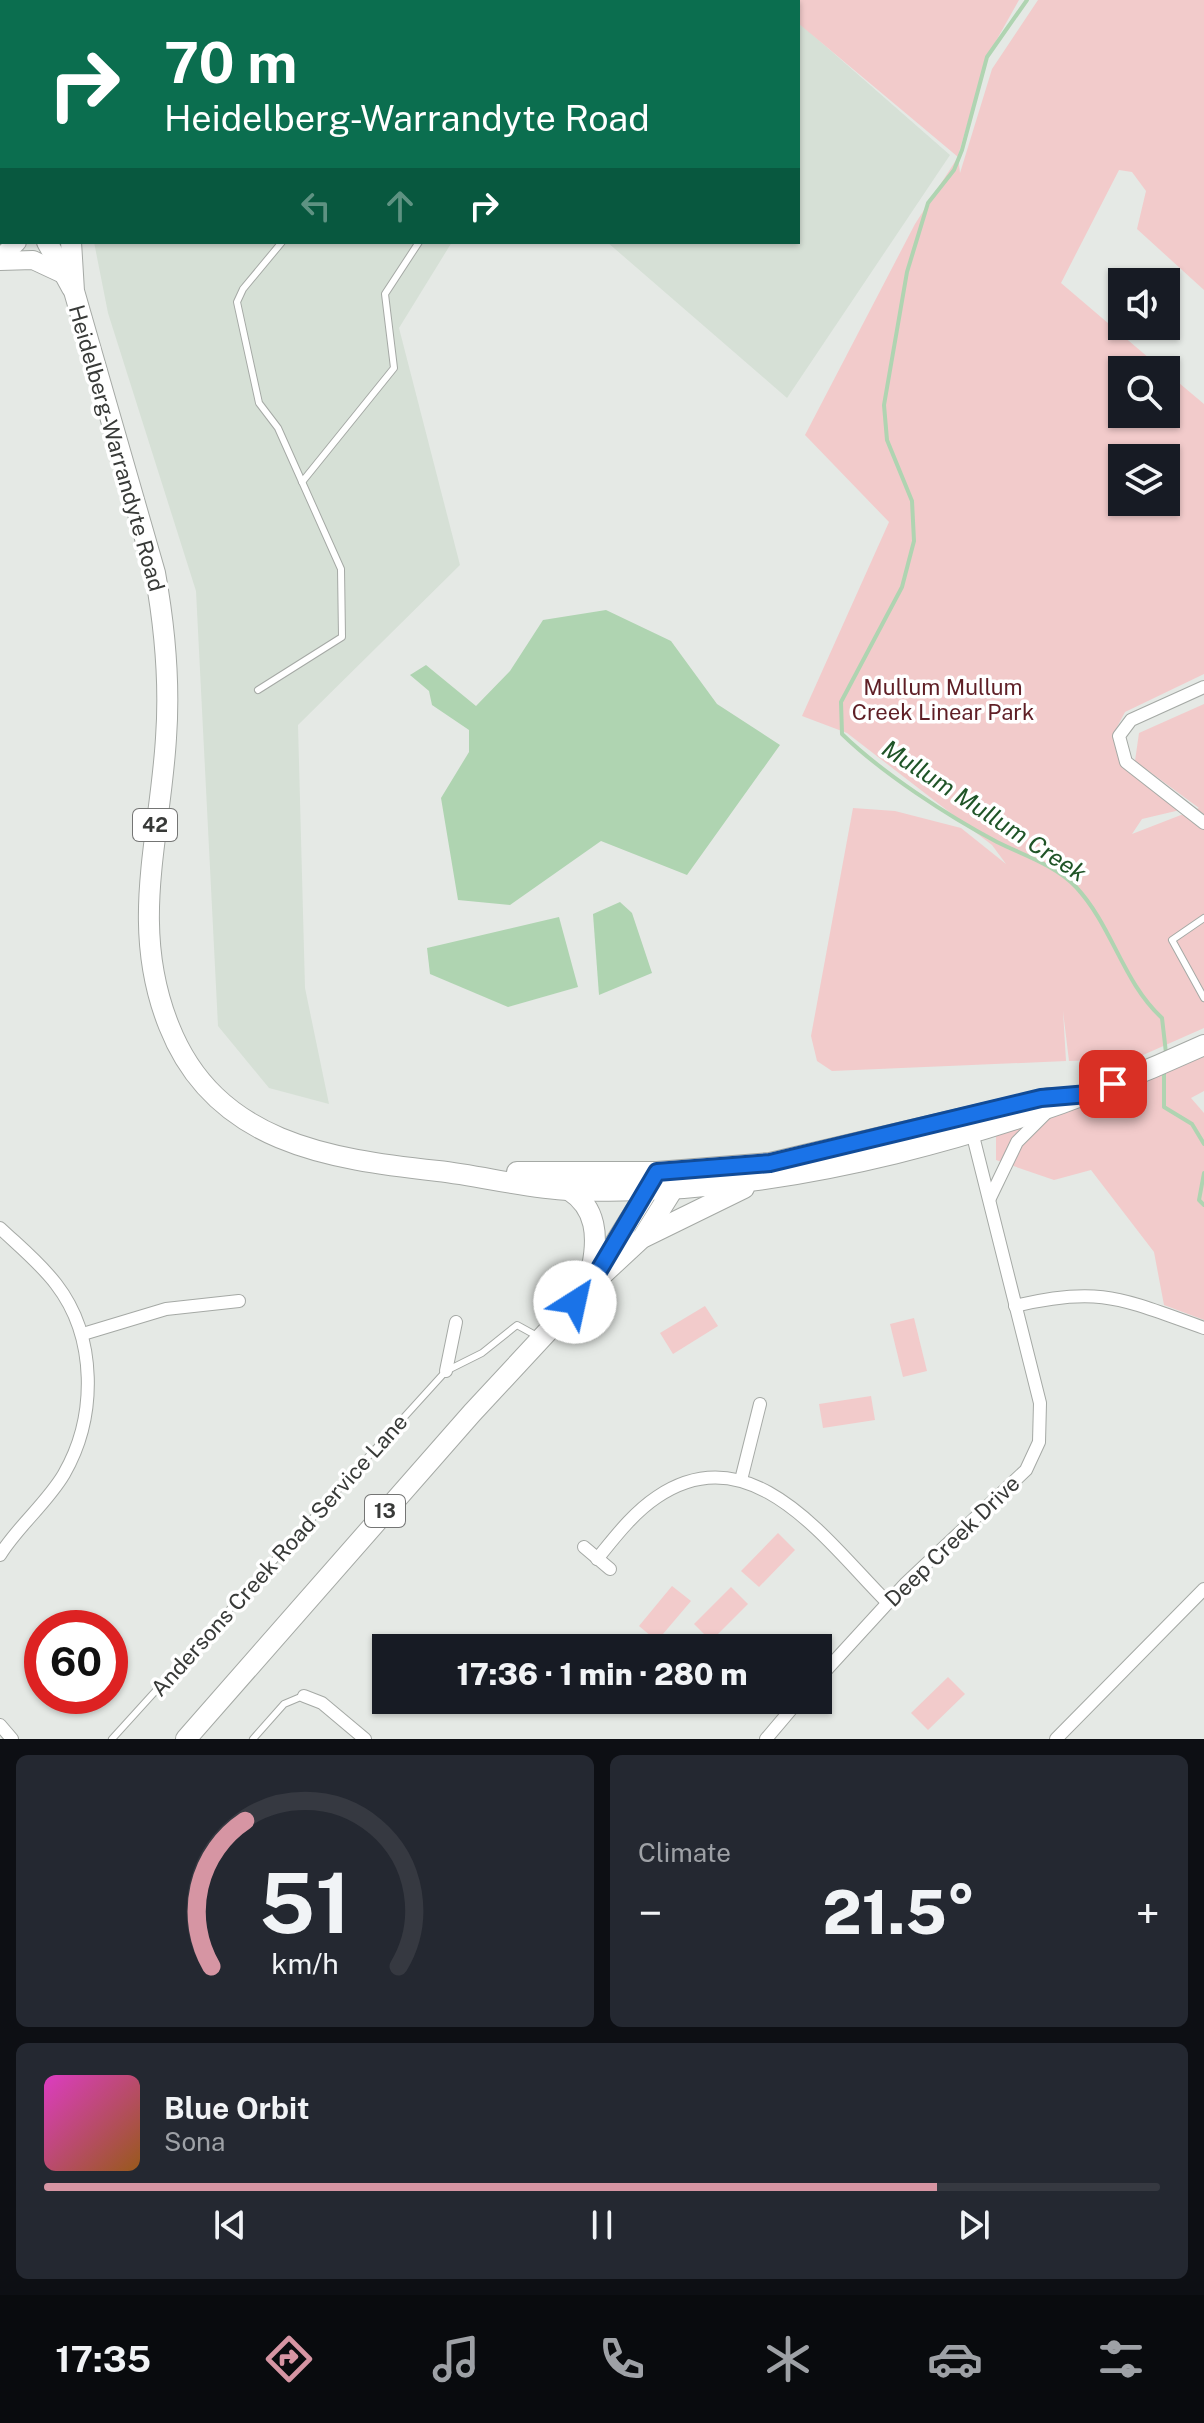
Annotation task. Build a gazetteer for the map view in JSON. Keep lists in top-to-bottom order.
{
  "streets": {
    "main road": ["Heidelberg-Warrandyte Road", "42", "13"],
    "street": ["Deep Creek Drive"],
    "lane": ["Andersons Creek Road Service Lane"]
  },
  "crossings": [
    ["Heidelberg-Warrandyte Road", "13"],
    ["Heidelberg-Warrandyte Road", "Deep Creek Drive"],
    ["13", "Andersons Creek Road Service Lane"]
  ],
  "water": ["Mullum Mullum Creek"],
  "parks": ["Mullum Mullum Creek Linear Park"],
  "page": {
    "turn": ["70 m", "Heidelberg-Warrandyte Road"],
    "limit": "60",
    "trip": "17:36 · 1 min · 280 m",
    "tile": "Climate",
    "heat": ["−", "21.5°", "+"],
    "song": ["Blue Orbit", "Sona"],
    "tabs": "17:35",
    "gauge": ["51", "km/h"]
  }
}
